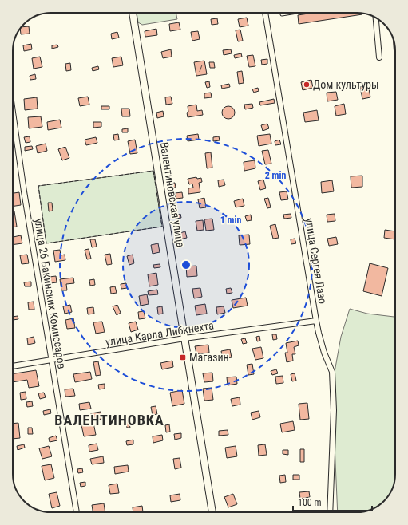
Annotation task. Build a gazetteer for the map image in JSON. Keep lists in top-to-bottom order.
{
  "streets": {
    "main road": ["Валентиновская улица"],
    "street": ["улица Сергея Лазо", "улица 26 Бакинских Комиссаров", "улица Карла Либкнехта"]
  },
  "crossings": [
    ["Валентиновская улица", "улица Карла Либкнехта"],
    ["улица Сергея Лазо", "улица Карла Либкнехта"],
    ["улица 26 Бакинских Комиссаров", "улица Карла Либкнехта"]
  ],
  "districts": ["ВАЛЕНТИНОВКА"],
  "places": {
    "other": ["Дом культуры"],
    "transit": ["Магазин"]
  },
  "house_numbers": ["7"],
  "scale_bar": "100 m",
  "rings": ["2 min", "1 min"]
}
